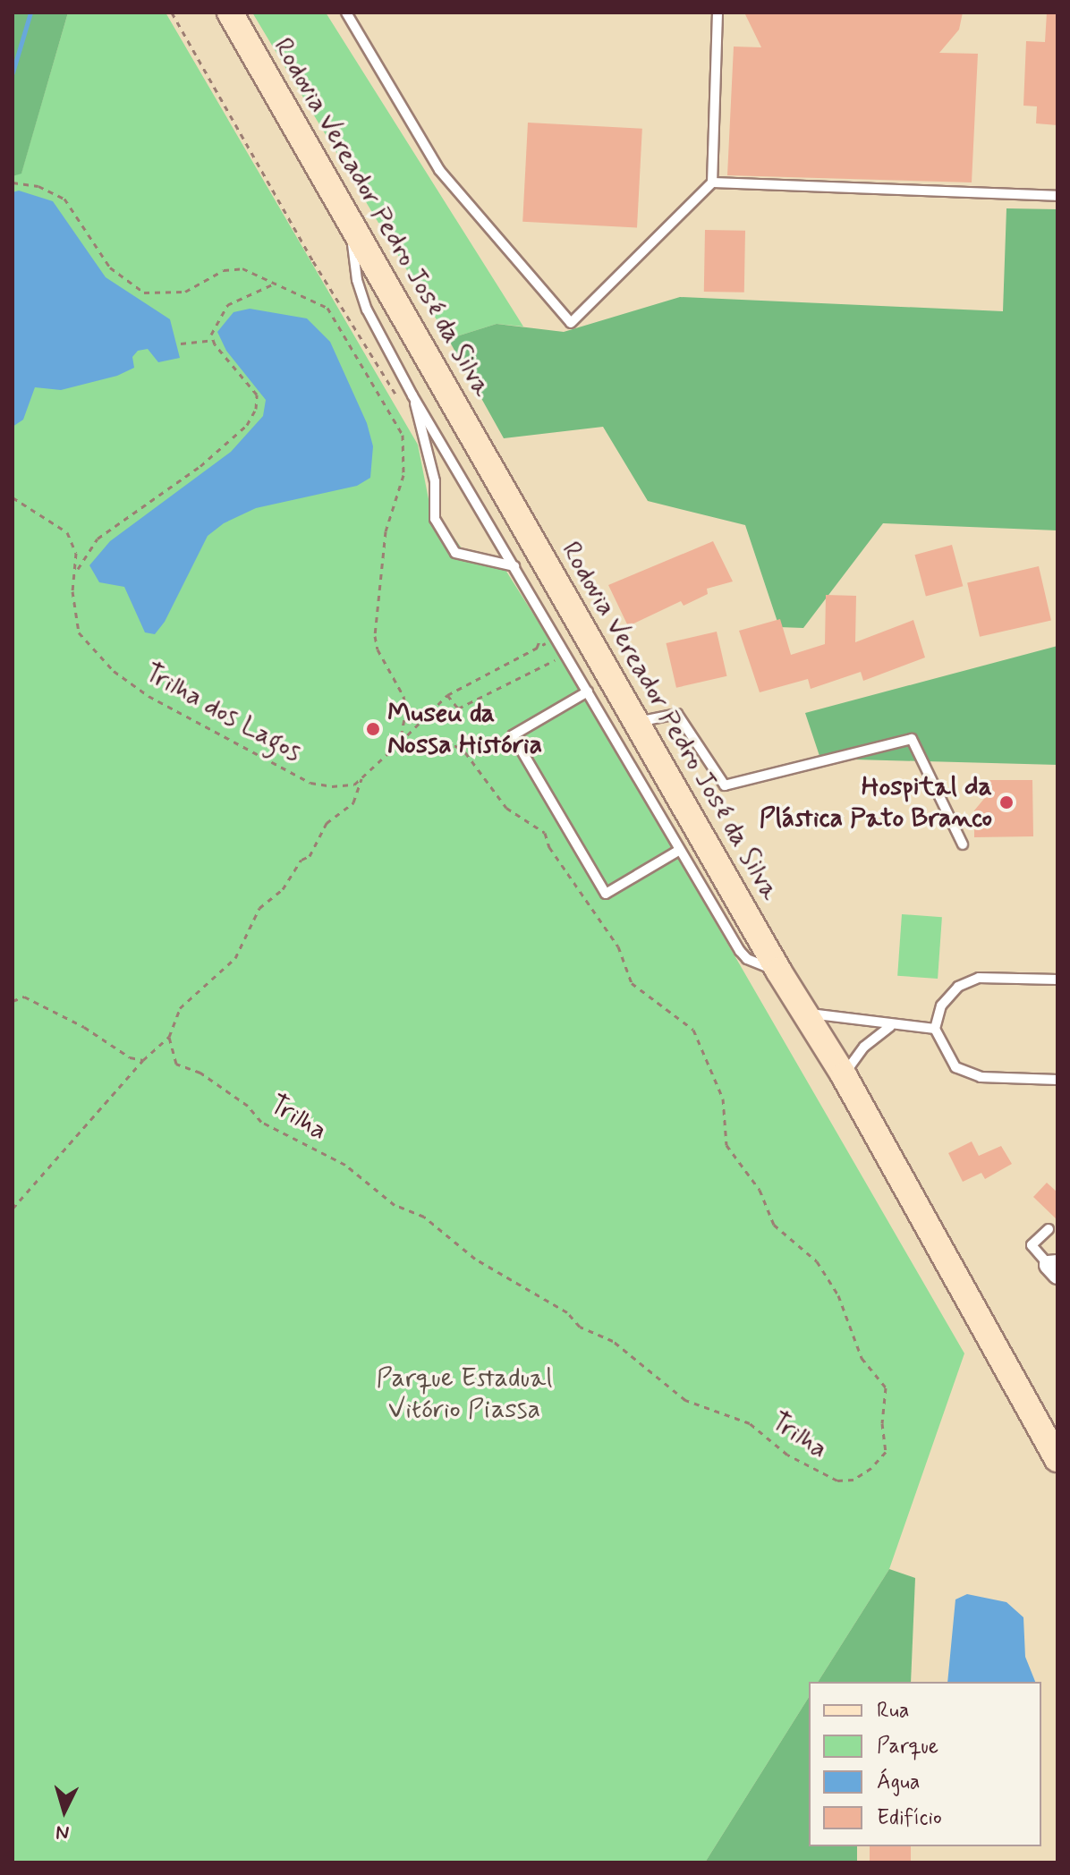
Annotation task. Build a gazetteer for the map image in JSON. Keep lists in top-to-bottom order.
{
  "streets": {
    "main road": ["Rodovia Vereador Pedro José da Silva"],
    "path": ["Trilha dos Lagos", "Trilha"]
  },
  "parks": ["Parque Estadual Vitório Piassa"],
  "places": ["Museu da Nossa História", "Hospital da Plástica Pato Branco"],
  "legend": [
    "Rua",
    "Parque",
    "Água",
    "Edifício"
  ],
  "north": "bottom"
}
